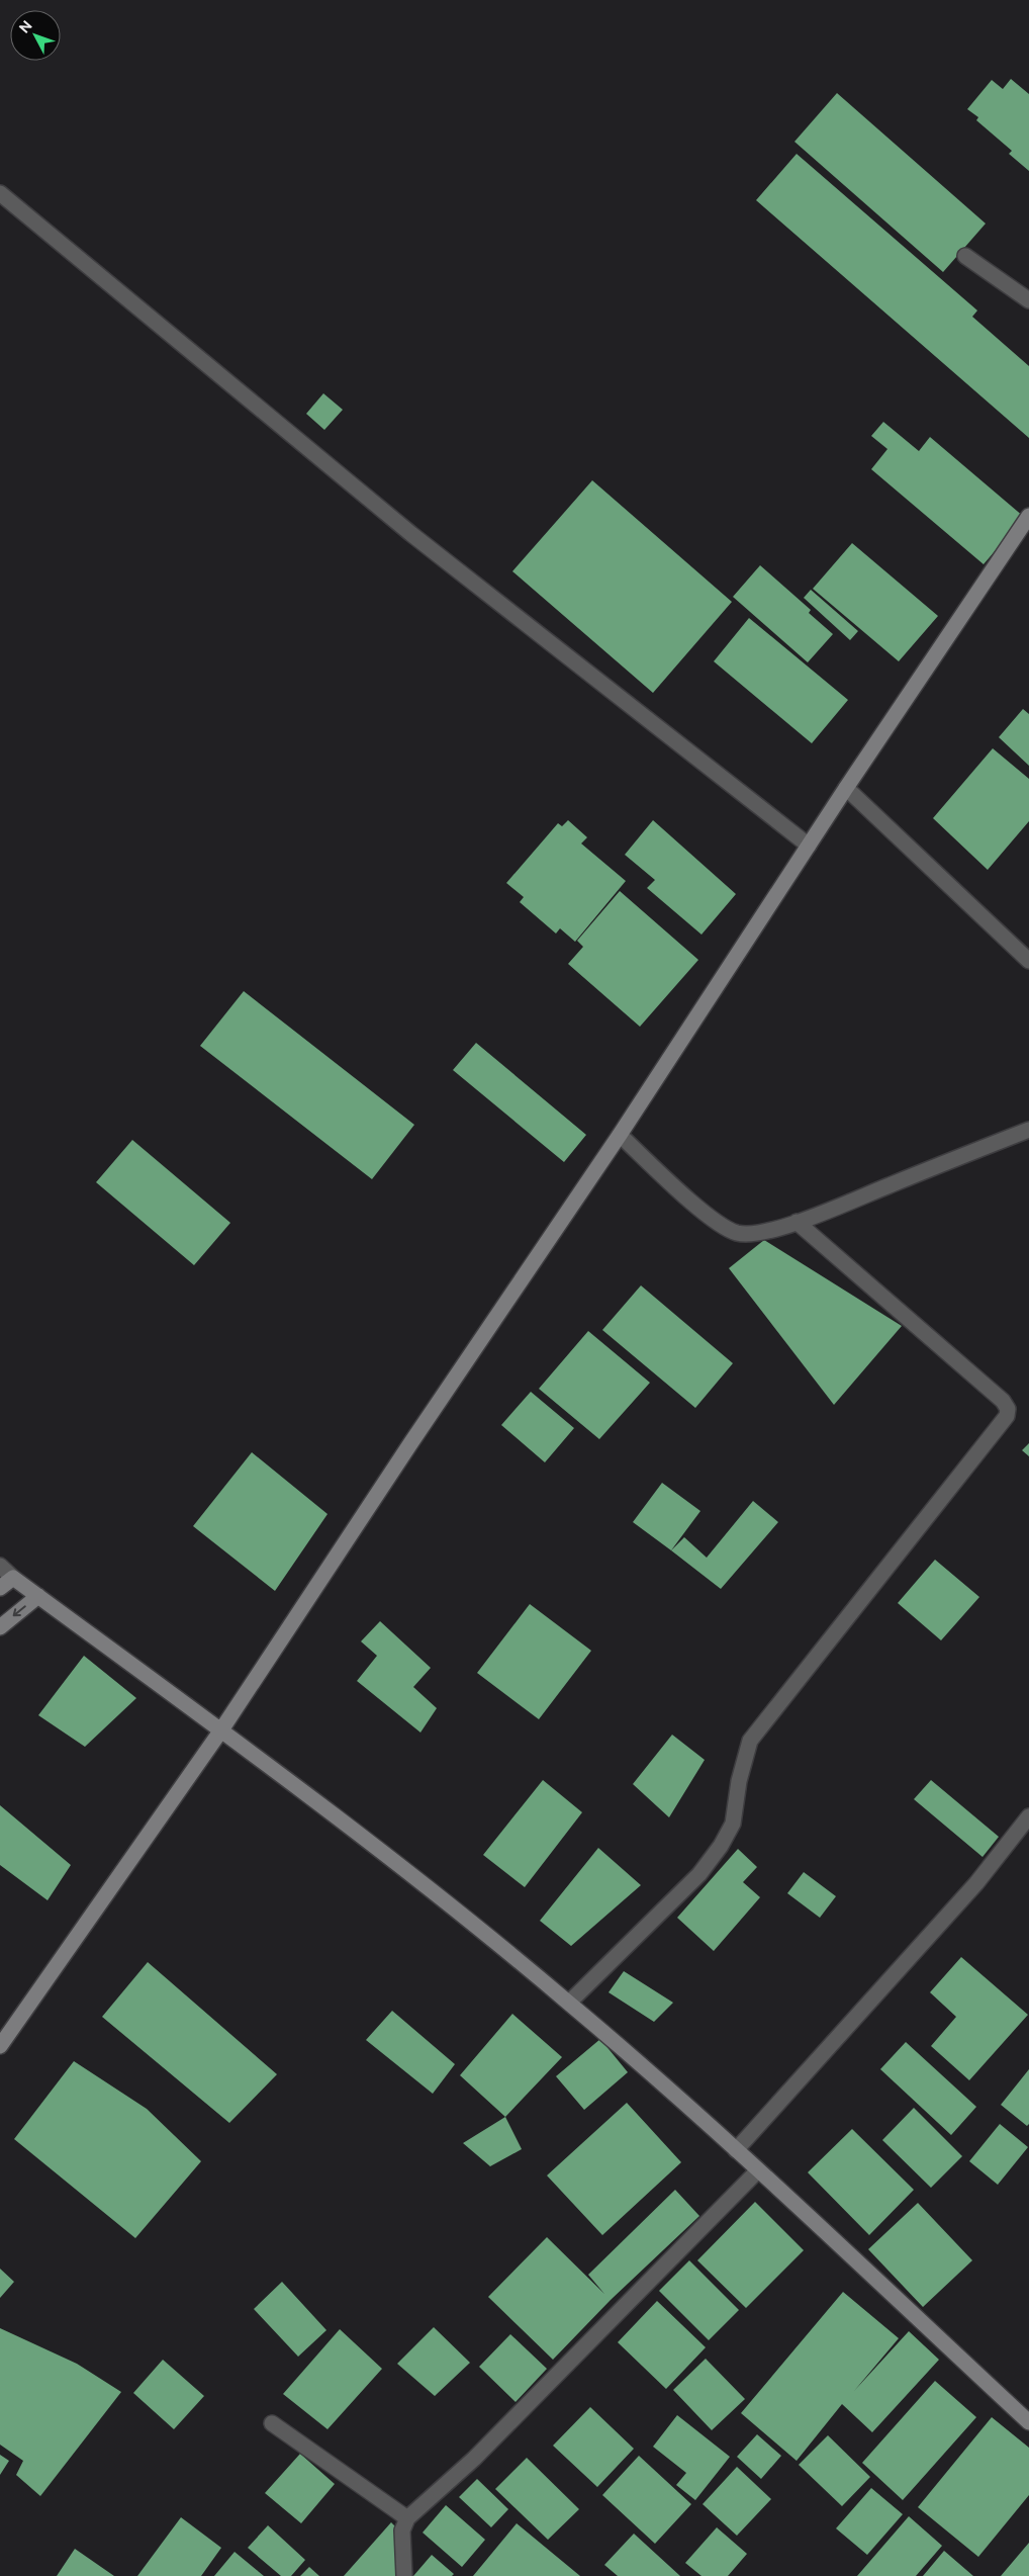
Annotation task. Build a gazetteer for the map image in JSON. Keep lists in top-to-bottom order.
{
  "north": "top left"
}
